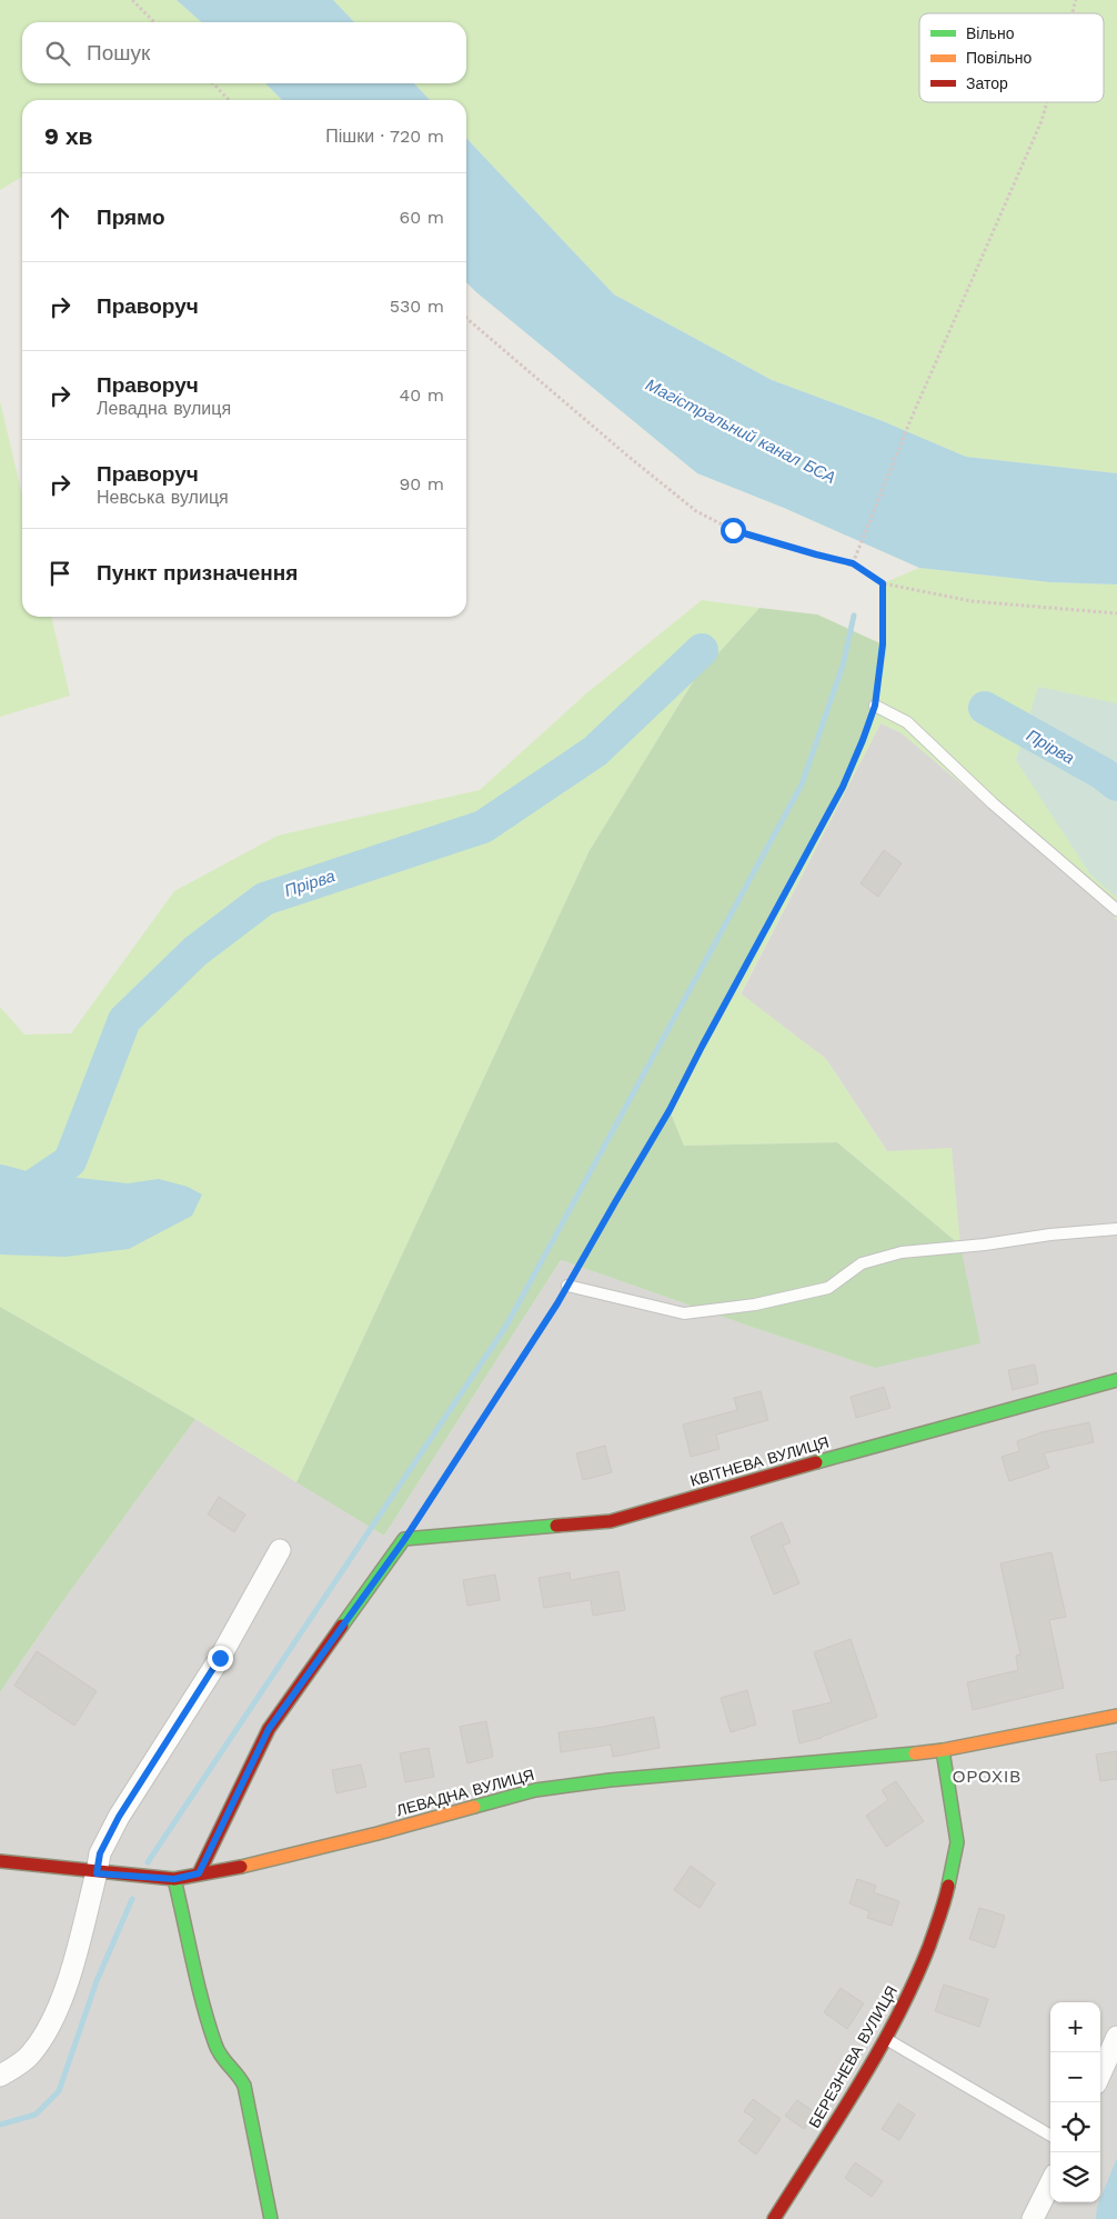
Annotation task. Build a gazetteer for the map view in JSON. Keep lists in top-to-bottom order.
{
  "streets": {
    "street": ["КВІТНЕВА ВУЛИЦЯ", "ЛЕВАДНА ВУЛИЦЯ", "БЕРЕЗНЕВА ВУЛИЦЯ"]
  },
  "crossings": [
    ["ЛЕВАДНА ВУЛИЦЯ", "БЕРЕЗНЕВА ВУЛИЦЯ"]
  ],
  "districts": ["ОРОХІВ"],
  "water": ["Магістральний канал БСА", "Прірва"],
  "legend": ["Вільно", "Повільно", "Затор"],
  "page": {
    "search": "Пошук",
    "heading": ["9 хв", "Пішки · 720 m"],
    "list": [
      ["Прямо", "60 m"],
      ["Праворуч", "530 m"],
      ["Праворуч", "Левадна вулиця", "40 m"],
      ["Праворуч", "Невська вулиця", "90 m"],
      "Пункт призначення"
    ],
    "map_buttons": ["+", "−"]
  }
}
